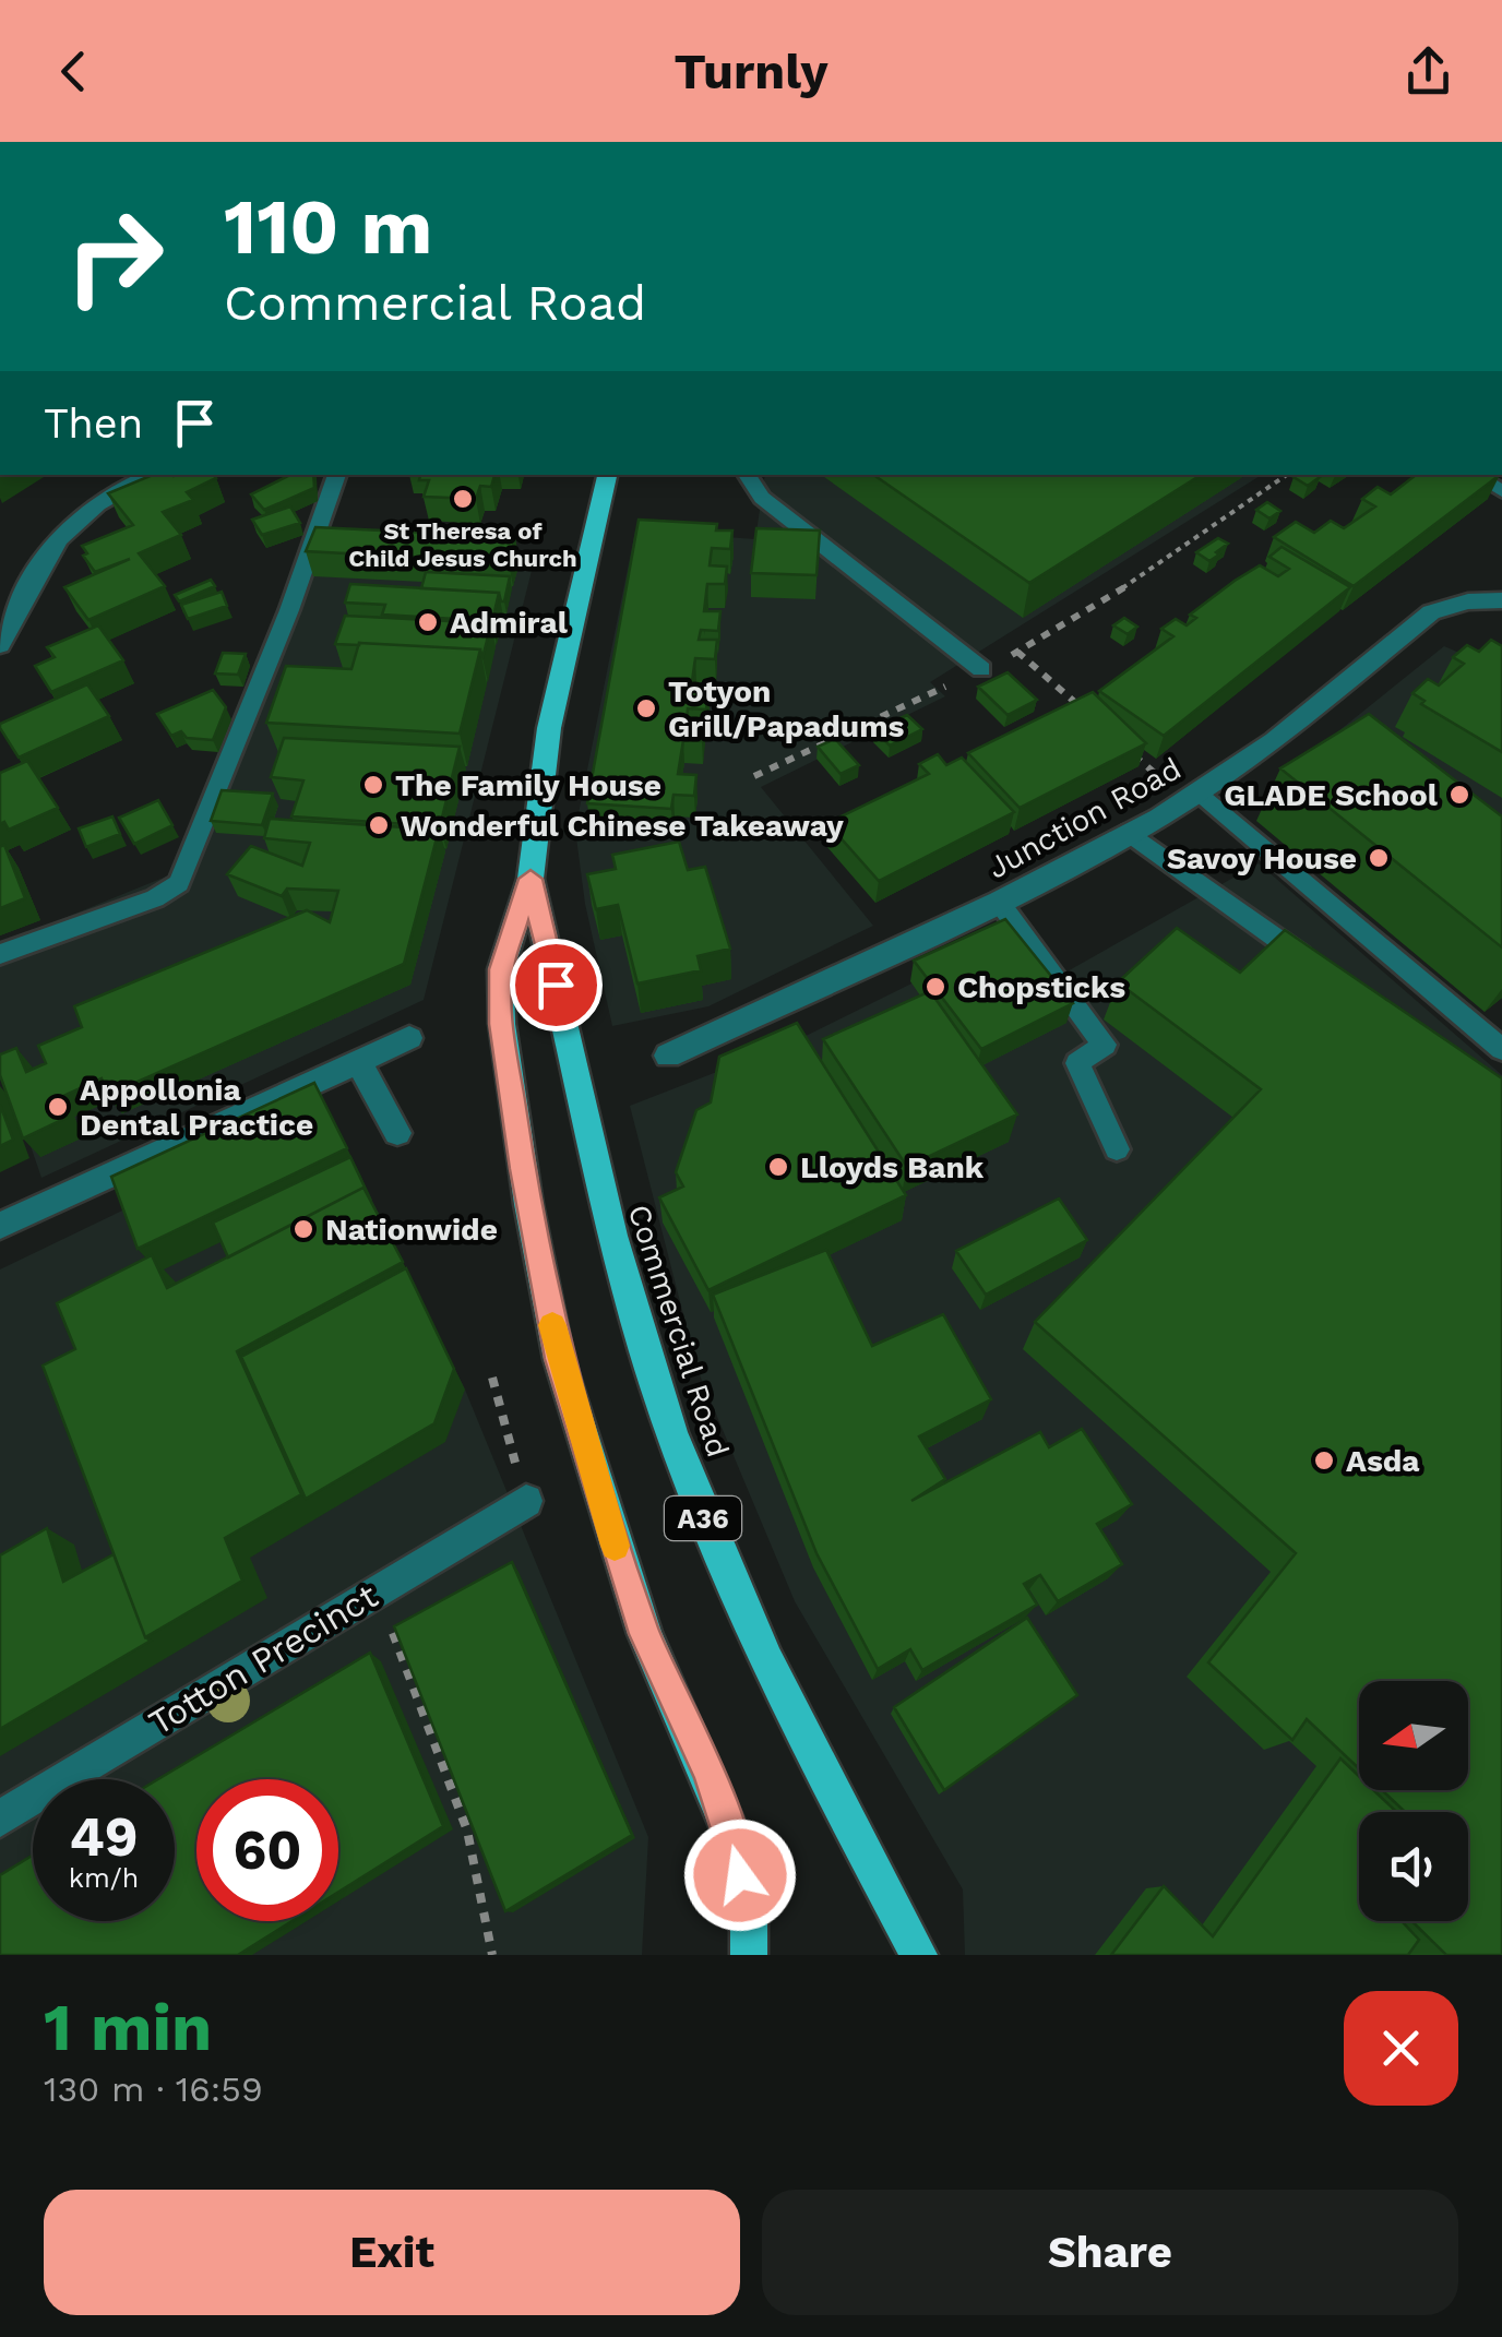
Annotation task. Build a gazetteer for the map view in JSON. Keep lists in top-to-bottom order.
{
  "streets": {
    "main road": ["Commercial Road", "A36"],
    "street": ["Junction Road", "Totton Precinct"]
  },
  "places": [
    "St Theresa of Child Jesus Church",
    "Admiral",
    "Totyon Grill/Papadums",
    "The Family House",
    "GLADE School",
    "Wonderful Chinese Takeaway",
    "Savoy House",
    "Chopsticks",
    "Appollonia Dental Practice",
    "Lloyds Bank",
    "Nationwide",
    "Asda"
  ],
  "north": "left",
  "page": {
    "header": "Turnly",
    "turn": ["110 m", "Commercial Road"],
    "then": "Then",
    "speed": "49 km/h",
    "limit": "60",
    "heading": ["1 min", "130 m · 16:59"],
    "buttons": ["Exit", "Share"]
  }
}
